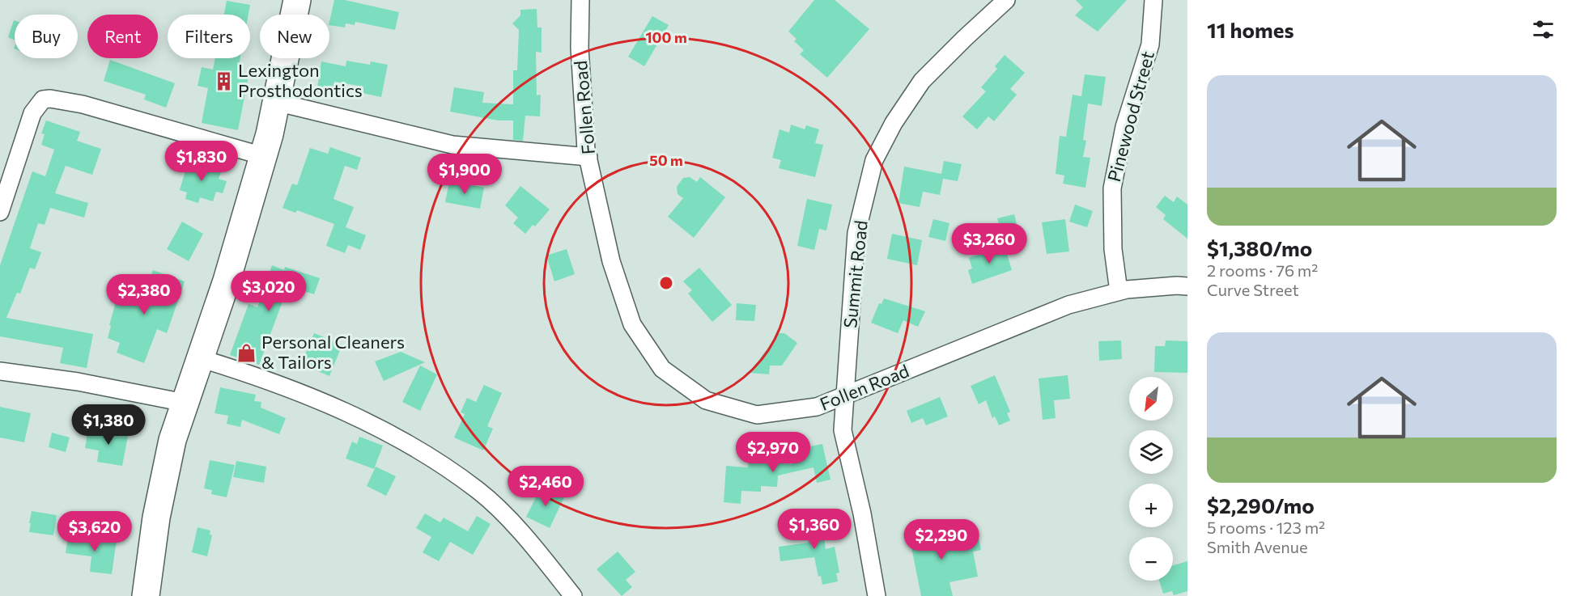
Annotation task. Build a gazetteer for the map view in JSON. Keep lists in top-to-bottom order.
{
  "streets": {
    "street": ["Follen Road", "Pinewood Street", "Summit Road"]
  },
  "crossings": [
    ["Follen Road", "Pinewood Street"],
    ["Follen Road", "Summit Road"]
  ],
  "places": {
    "building": ["Lexington Prosthodontics"],
    "shop": ["Personal Cleaners & Tailors"]
  },
  "north": "bottom left",
  "page": {
    "heading": "11 homes",
    "chip": [
      "Buy",
      "Rent",
      "Filters",
      "New"
    ],
    "list": [
      {
        "name": "$1,380/mo",
        "note": "2 rooms · 76 m² · Curve Street"
      },
      {
        "name": "$2,290/mo",
        "note": "5 rooms · 123 m² · Smith Avenue"
      }
    ],
    "price": [
      "$1,830",
      "$1,900",
      "$3,260",
      "$3,020",
      "$2,380",
      "$1,380",
      "$2,970",
      "$2,460",
      "$1,360",
      "$3,620",
      "$2,290"
    ],
    "map_buttons": ["+", "−"]
  },
  "rings": ["100 m", "50 m"]
}
